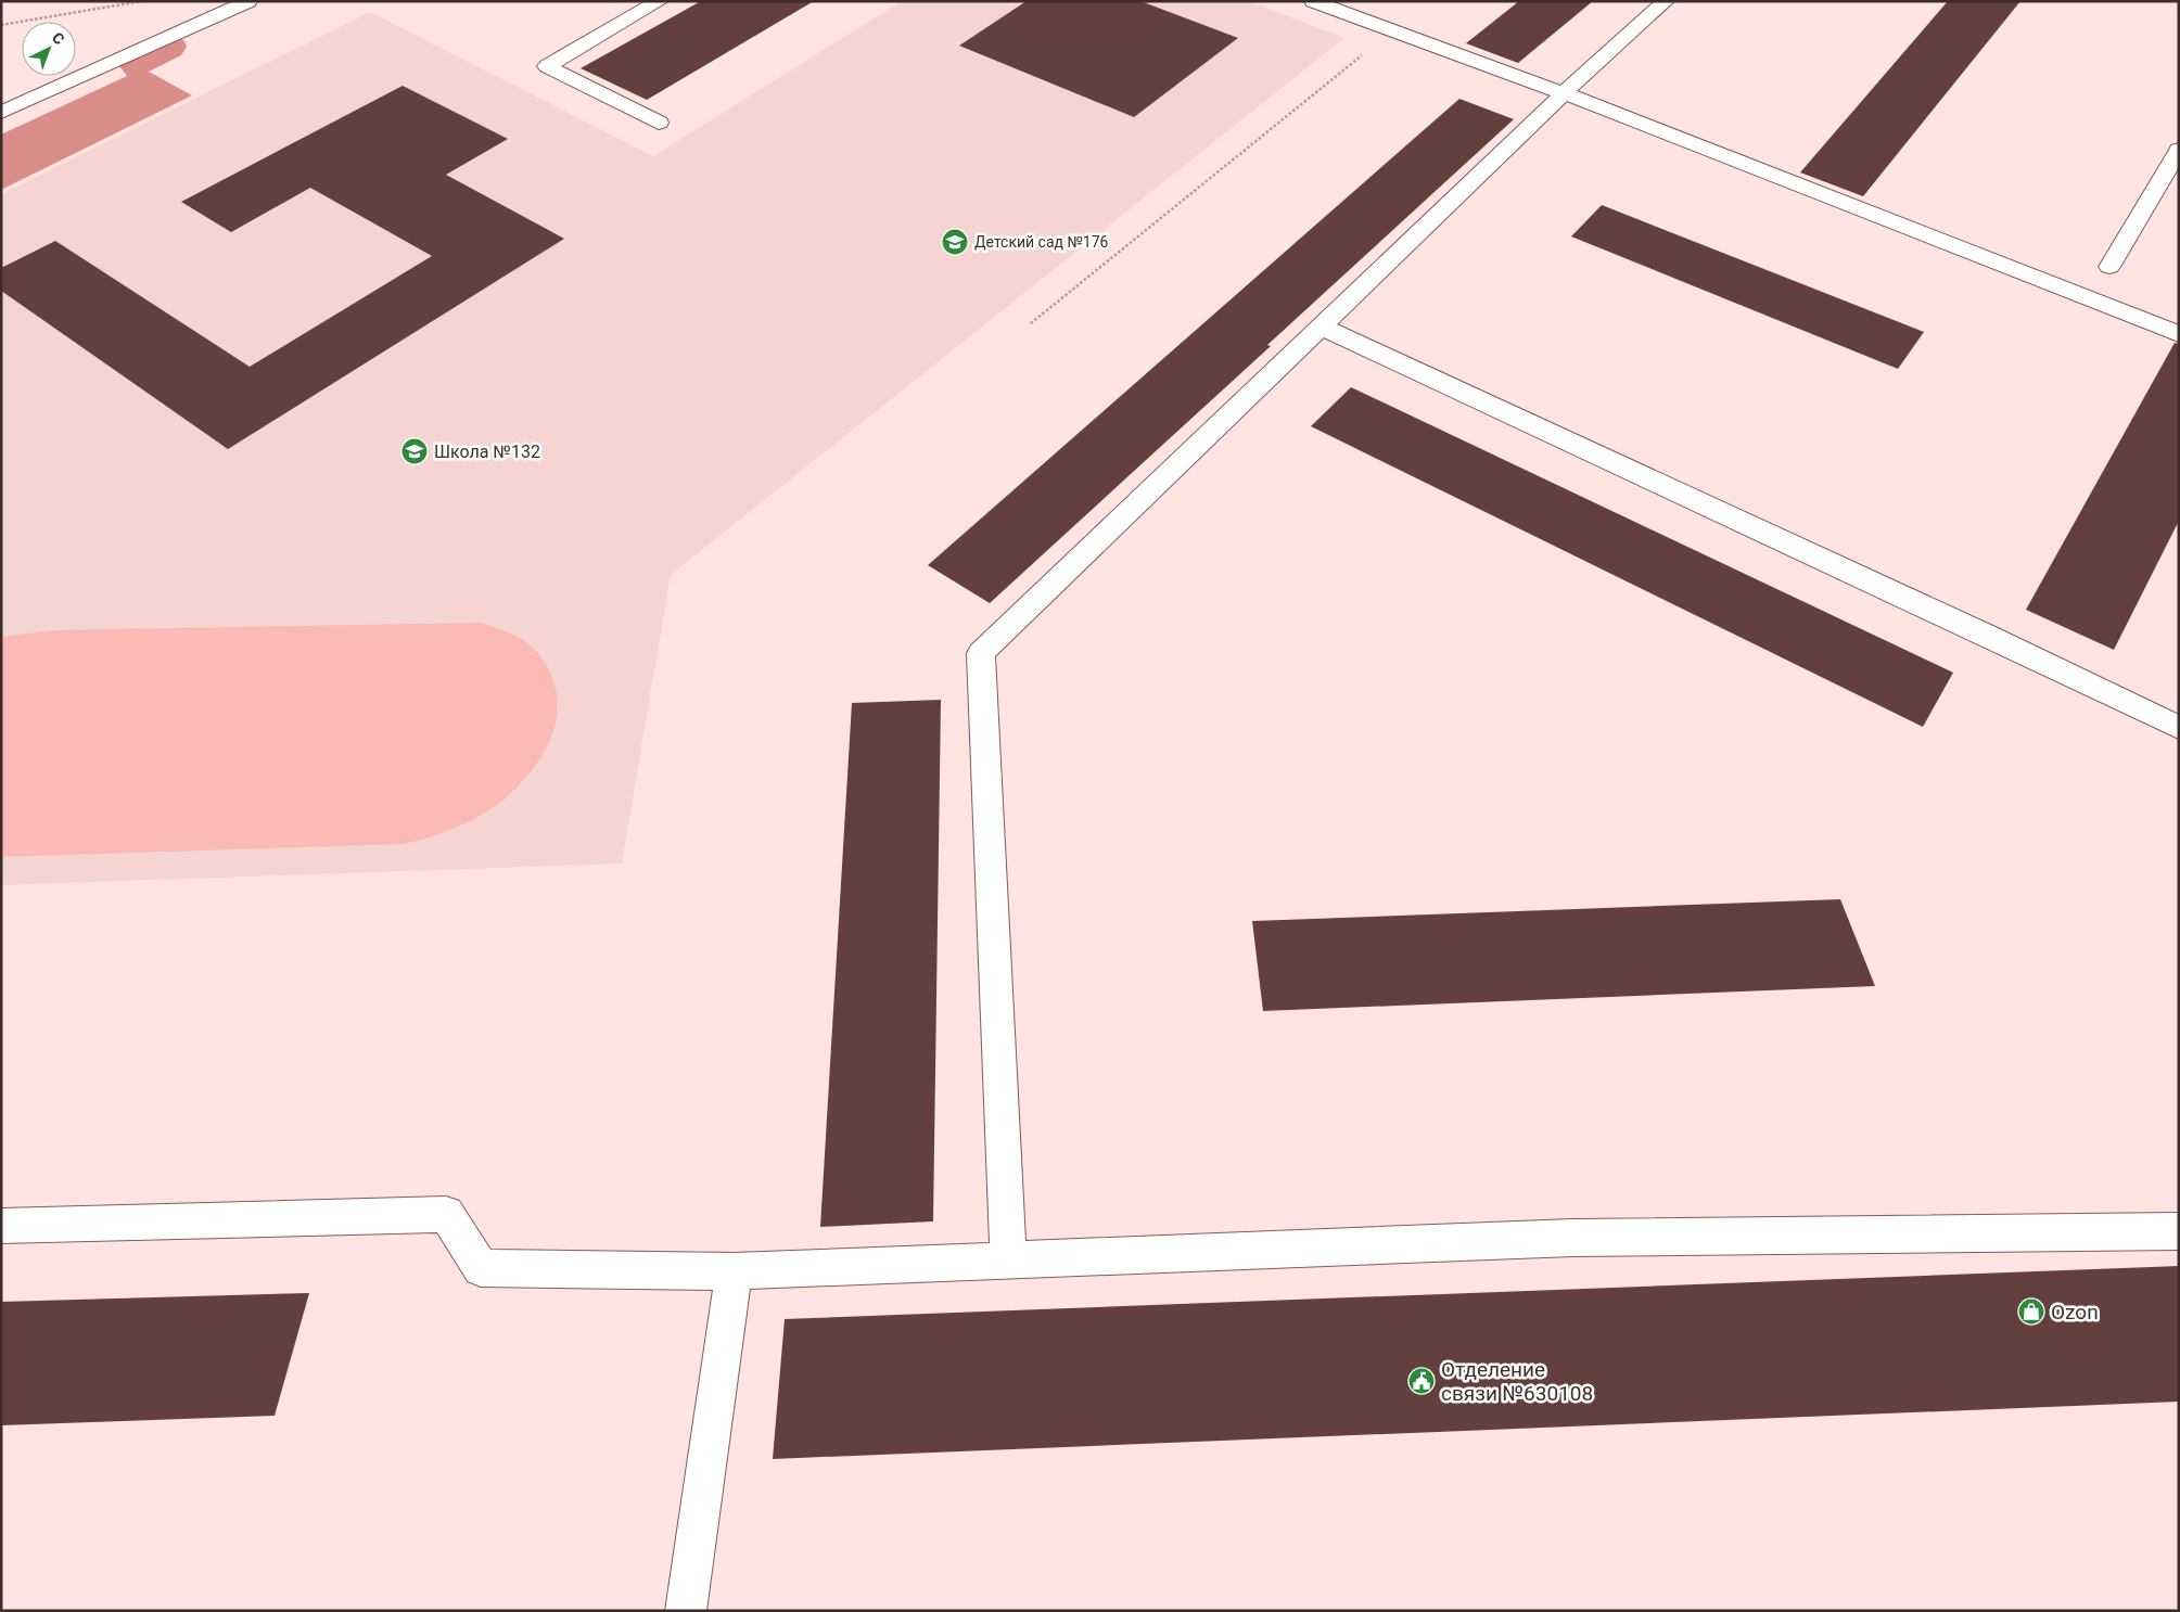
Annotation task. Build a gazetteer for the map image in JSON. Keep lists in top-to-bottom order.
{
  "places": {
    "school or university": ["Детский сад №176", "Школа №132"],
    "shop": ["Ozon"],
    "public building": ["Отделение связи №630108"]
  },
  "north": "top right"
}
